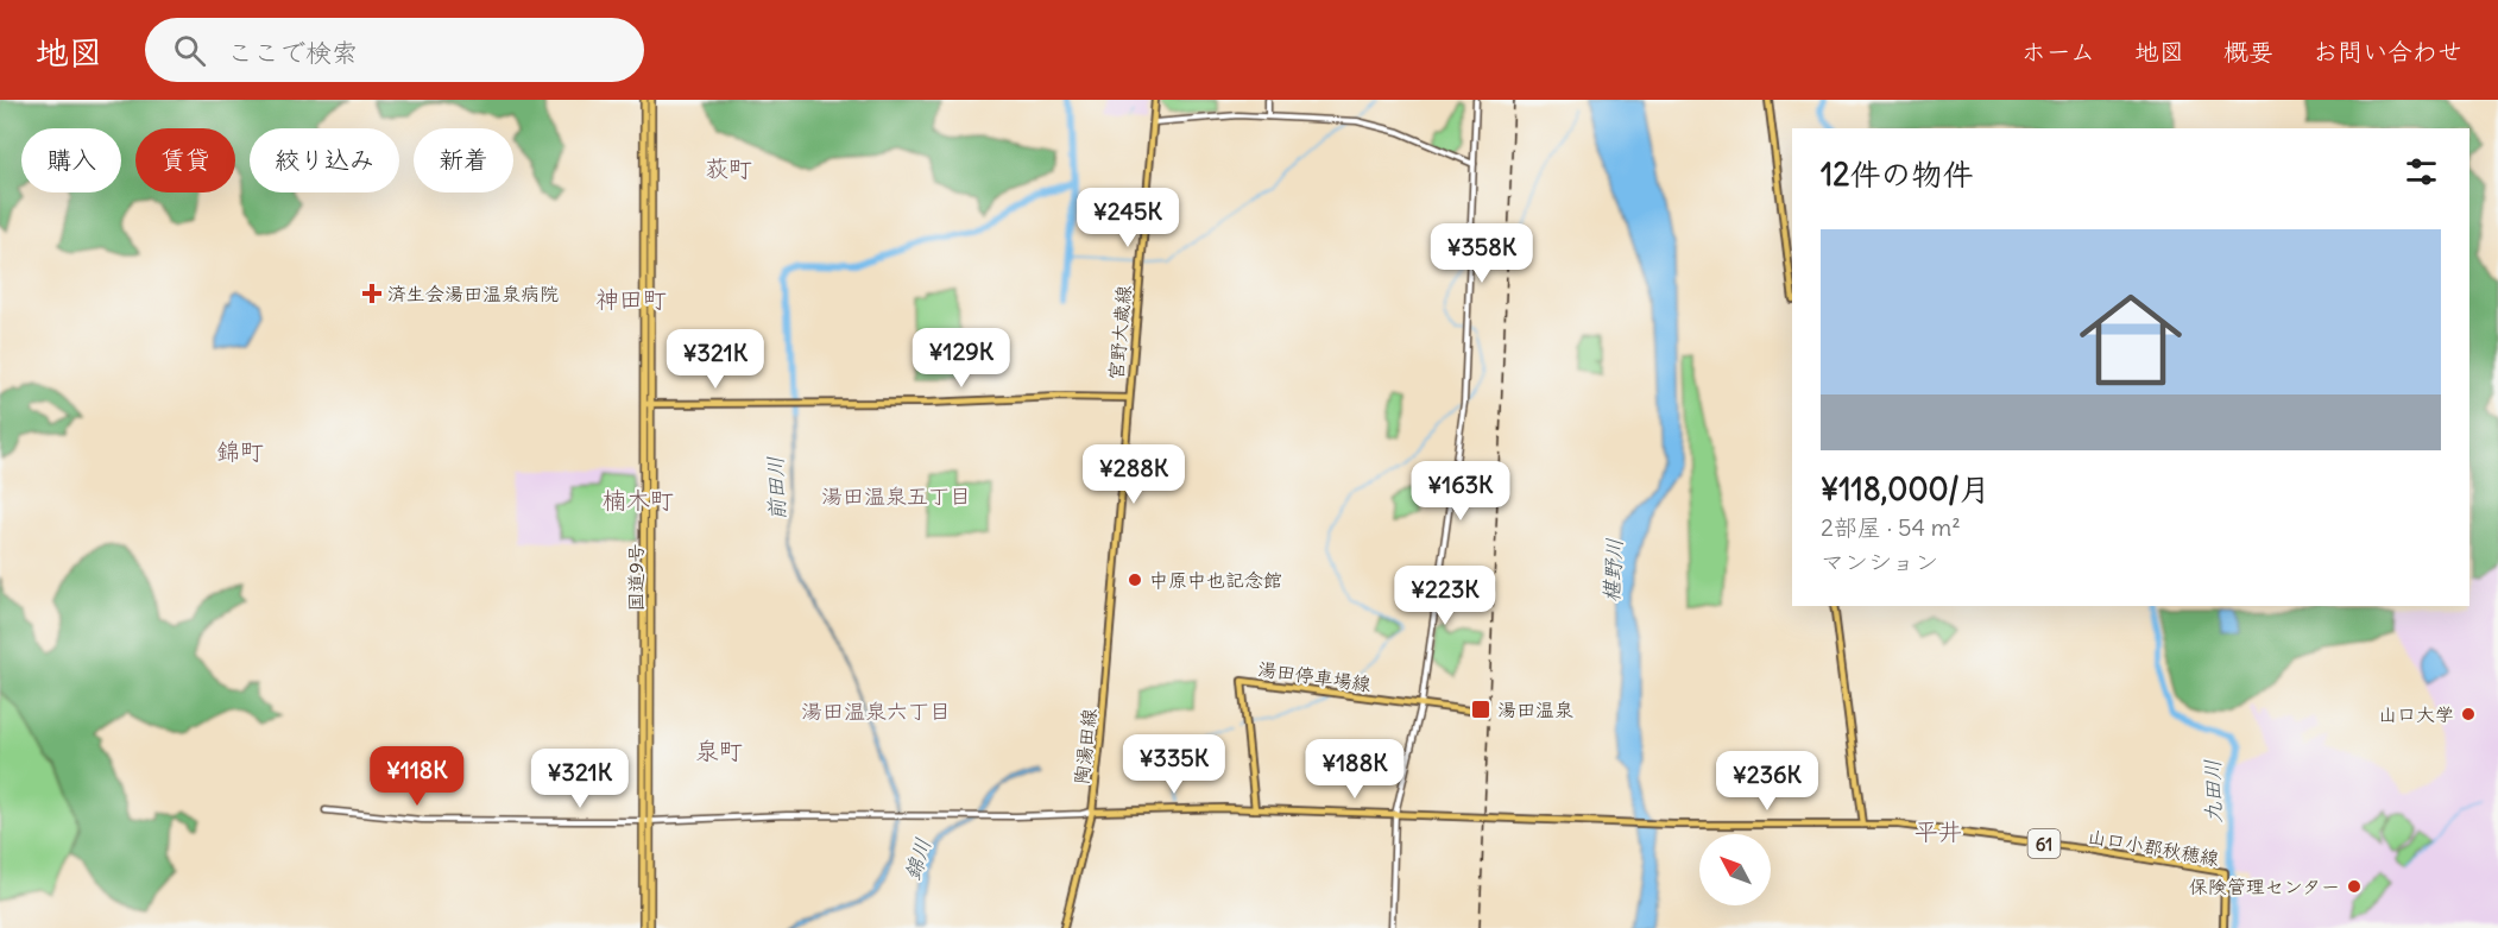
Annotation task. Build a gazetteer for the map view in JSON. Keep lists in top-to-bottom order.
{
  "streets": {
    "highway": ["国道9号"],
    "main road": [
      "宮野大歳線",
      "湯田停車場線",
      "陶湯田線",
      "61",
      "山口小郡秋穂線"
    ]
  },
  "crossings": [
    ["宮野大歳線", "陶湯田線"],
    ["湯田停車場線", "陶湯田線"],
    ["陶湯田線", "山口小郡秋穂線"]
  ],
  "districts": [
    "荻町",
    "神田町",
    "錦町",
    "湯田温泉五丁目",
    "楠木町",
    "湯田温泉六丁目",
    "泉町",
    "平井"
  ],
  "water": [
    "前田川",
    "椹野川",
    "九田川",
    "錦川"
  ],
  "places": {
    "health": ["済生会湯田温泉病院"],
    "other": ["中原中也記念館", "山口大学", "保険管理センター"],
    "transit": ["湯田温泉"]
  },
  "north": "top left",
  "page": {
    "header": "地図",
    "search": "ここで検索",
    "nav": [
      "ホーム",
      "地図",
      "概要",
      "お問い合わせ"
    ],
    "chip": [
      "購入",
      "賃貸",
      "絞り込み",
      "新着"
    ],
    "heading": "12件の物件",
    "price": [
      "¥245K",
      "¥358K",
      "¥129K",
      "¥321K",
      "¥288K",
      "¥163K",
      "¥223K",
      "¥335K",
      "¥188K",
      "¥118K",
      "¥321K",
      "¥236K"
    ],
    "list": [
      {
        "name": "¥118,000/月",
        "note": "2部屋 · 54 m² · マンション"
      }
    ]
  }
}
